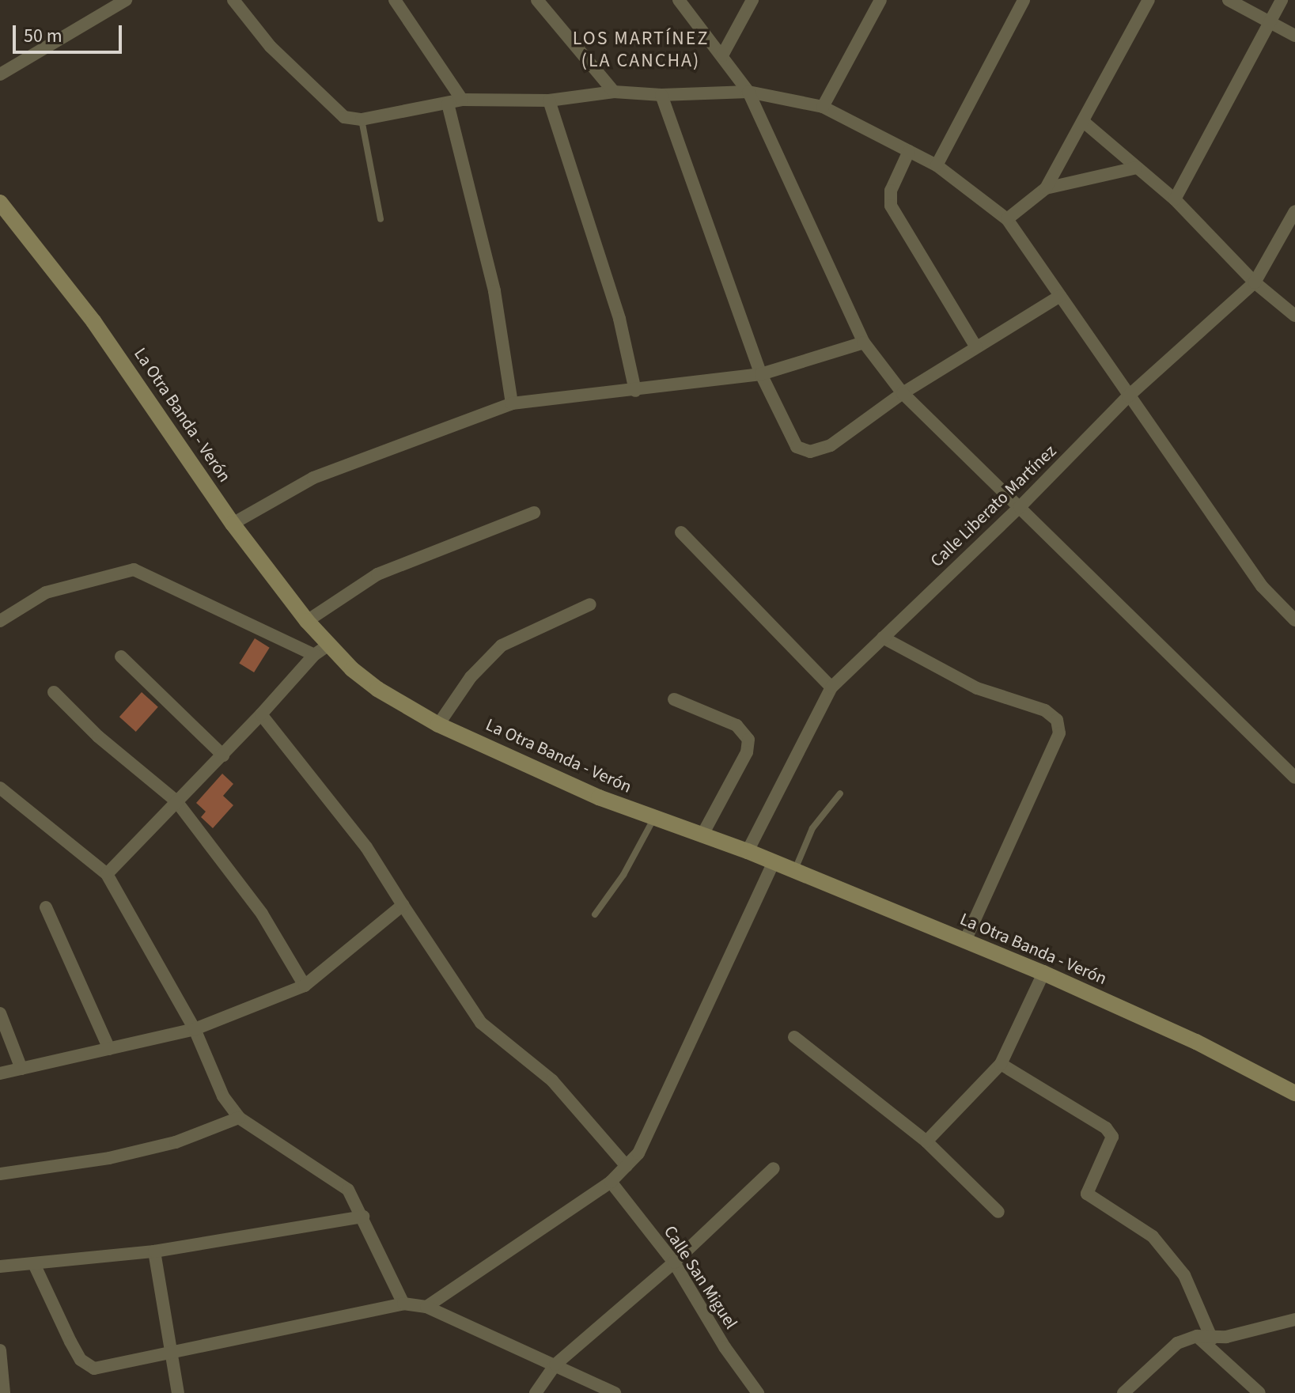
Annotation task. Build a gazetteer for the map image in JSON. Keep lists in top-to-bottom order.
{
  "streets": {
    "main road": ["La Otra Banda - Verón"],
    "street": ["Calle Liberato Martínez", "Calle San Miguel"]
  },
  "crossings": [
    ["La Otra Banda - Verón", "Calle Liberato Martínez"]
  ],
  "districts": ["LOS MARTÍNEZ (LA CANCHA)"],
  "scale_bar": "50 m"
}
